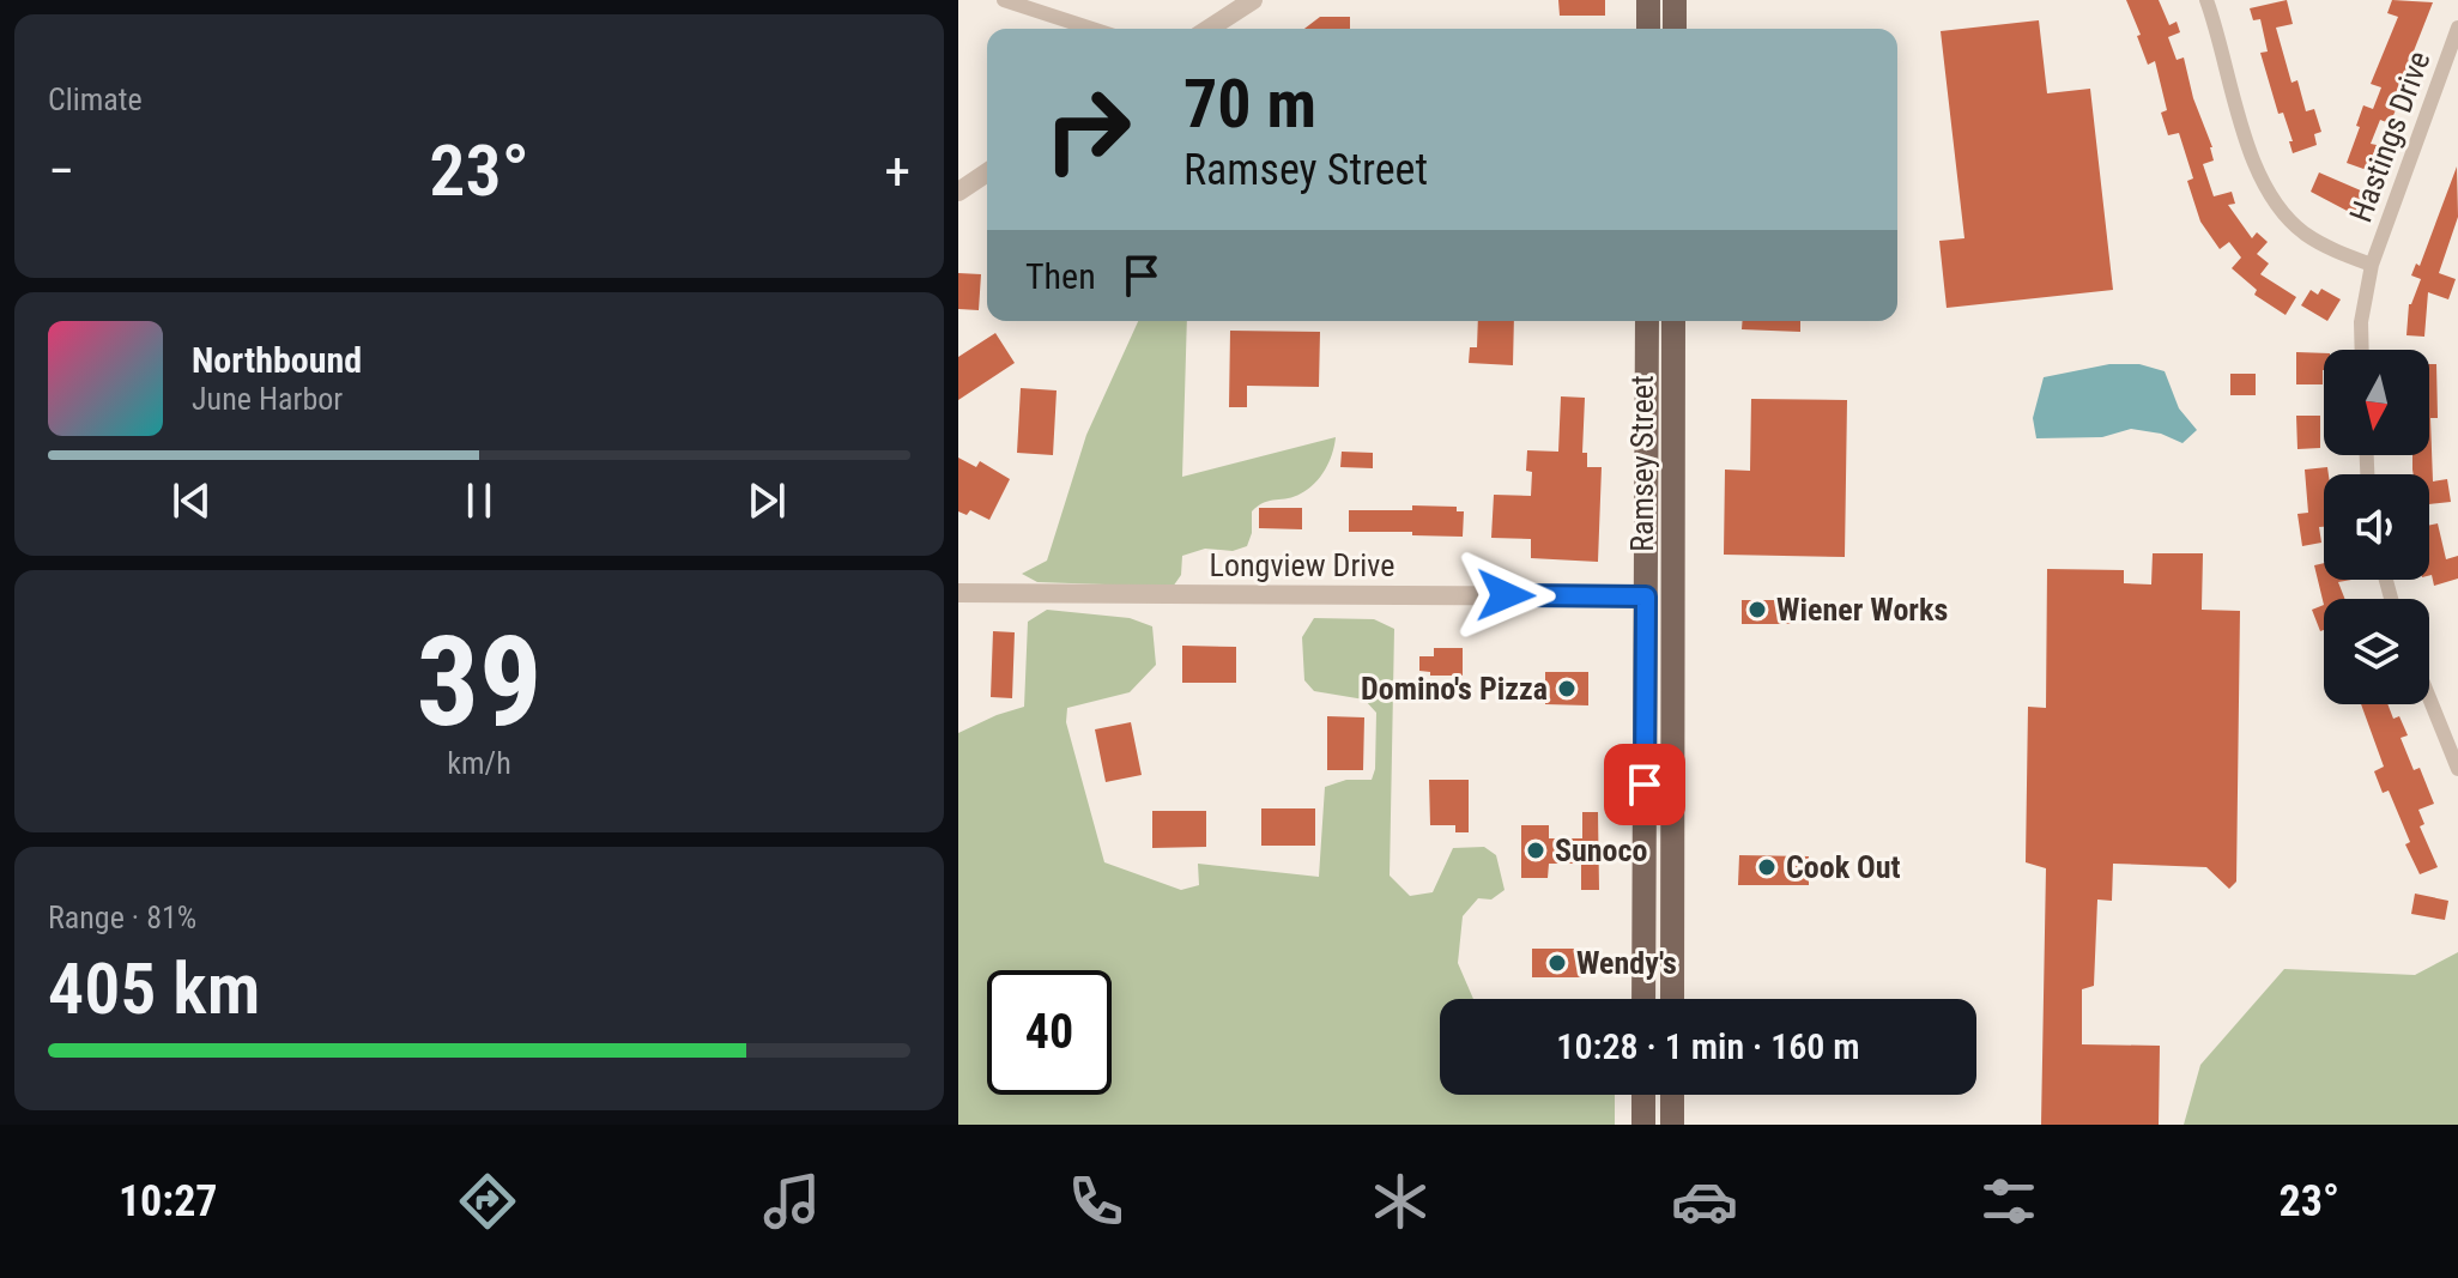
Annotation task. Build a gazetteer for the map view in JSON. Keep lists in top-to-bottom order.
{
  "streets": {
    "main road": ["Ramsey Street"],
    "street": ["Hastings Drive", "Longview Drive"]
  },
  "crossings": [
    ["Ramsey Street", "Longview Drive"]
  ],
  "places": [
    "Wiener Works",
    "Domino's Pizza",
    "Sunoco",
    "Cook Out",
    "Wendy's"
  ],
  "north": "bottom",
  "page": {
    "tile": [
      "Climate",
      ["39", "km/h"],
      ["Range · 81%", "405 km"]
    ],
    "turn": ["70 m", "Ramsey Street"],
    "heat": ["−", "23°", "+"],
    "then": "Then",
    "song": ["Northbound", "June Harbor"],
    "limit": "40",
    "trip": "10:28 · 1 min · 160 m",
    "tabs": ["10:27", "23°"]
  }
}
